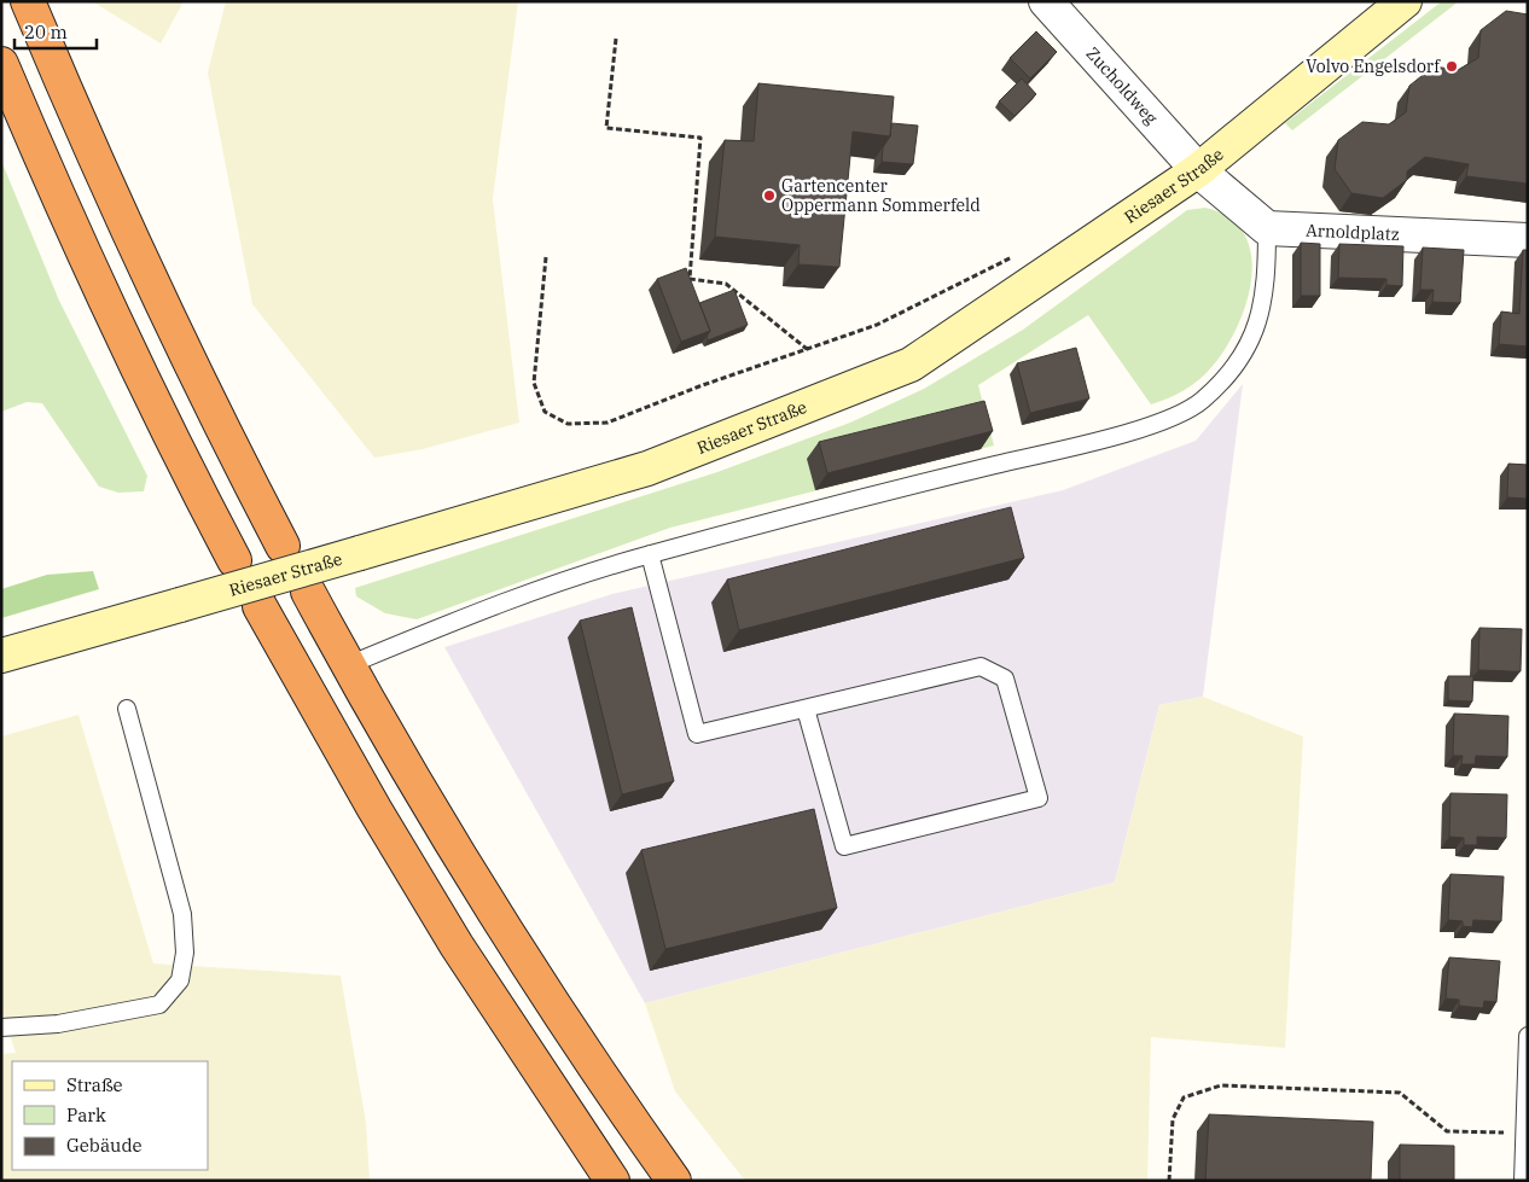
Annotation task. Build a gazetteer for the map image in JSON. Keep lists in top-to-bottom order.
{
  "streets": {
    "main road": ["Riesaer Straße"],
    "street": ["Zucholdweg", "Arnoldplatz"]
  },
  "crossings": [
    ["Zucholdweg", "Riesaer Straße"]
  ],
  "places": ["Volvo Engelsdorf", "Gartencenter Oppermann Sommerfeld"],
  "legend": ["Straße", "Park", "Gebäude"],
  "scale_bar": "20 m"
}
